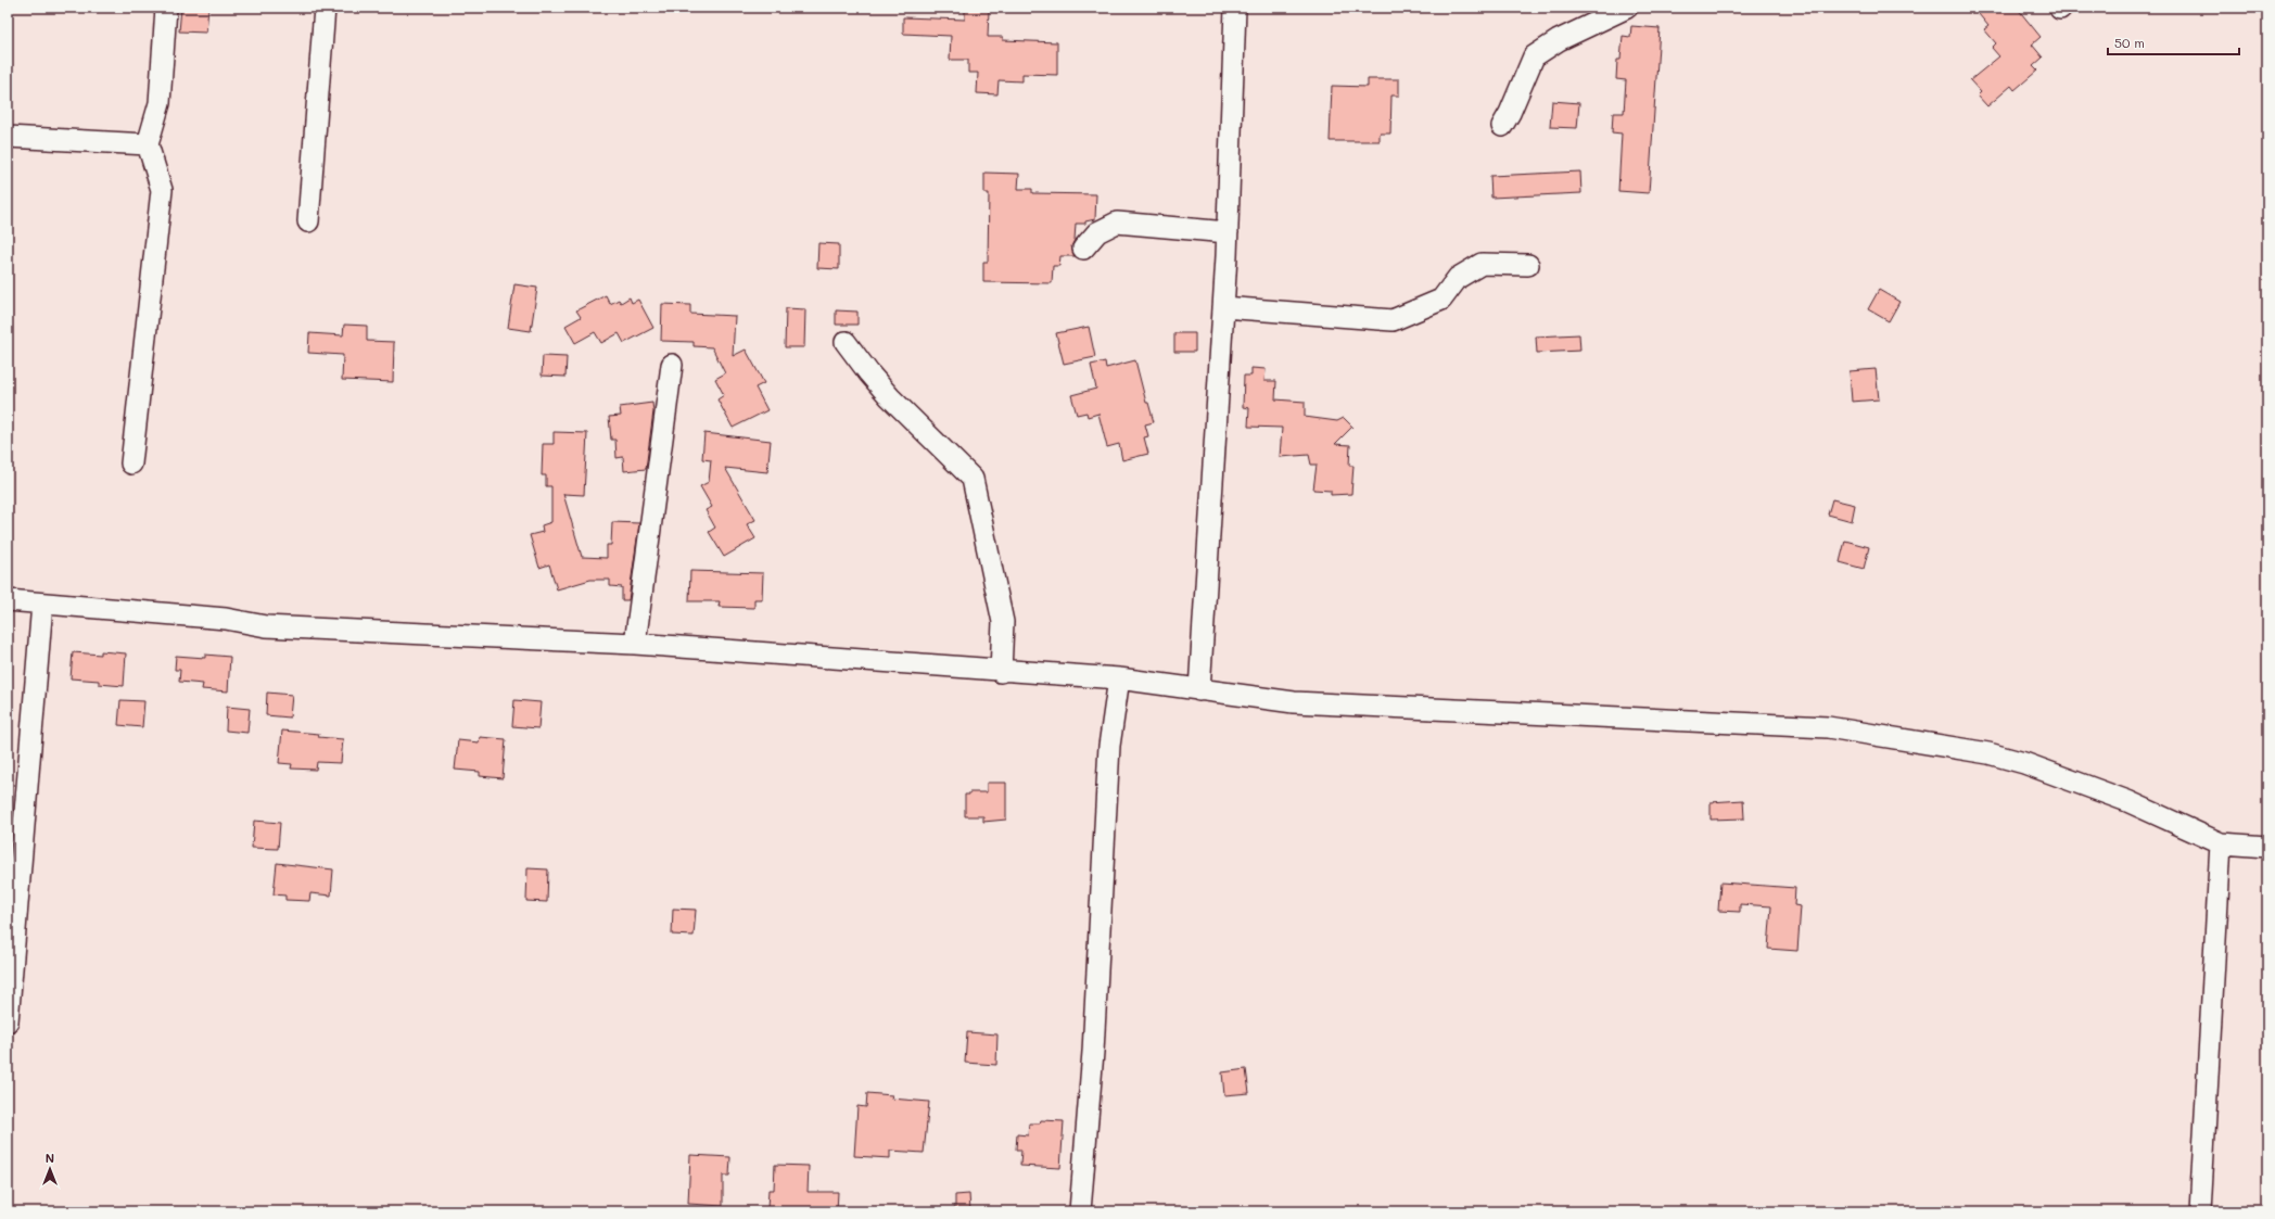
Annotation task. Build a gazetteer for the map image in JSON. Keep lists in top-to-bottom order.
{
  "scale_bar": "50 m",
  "north": "top"
}
